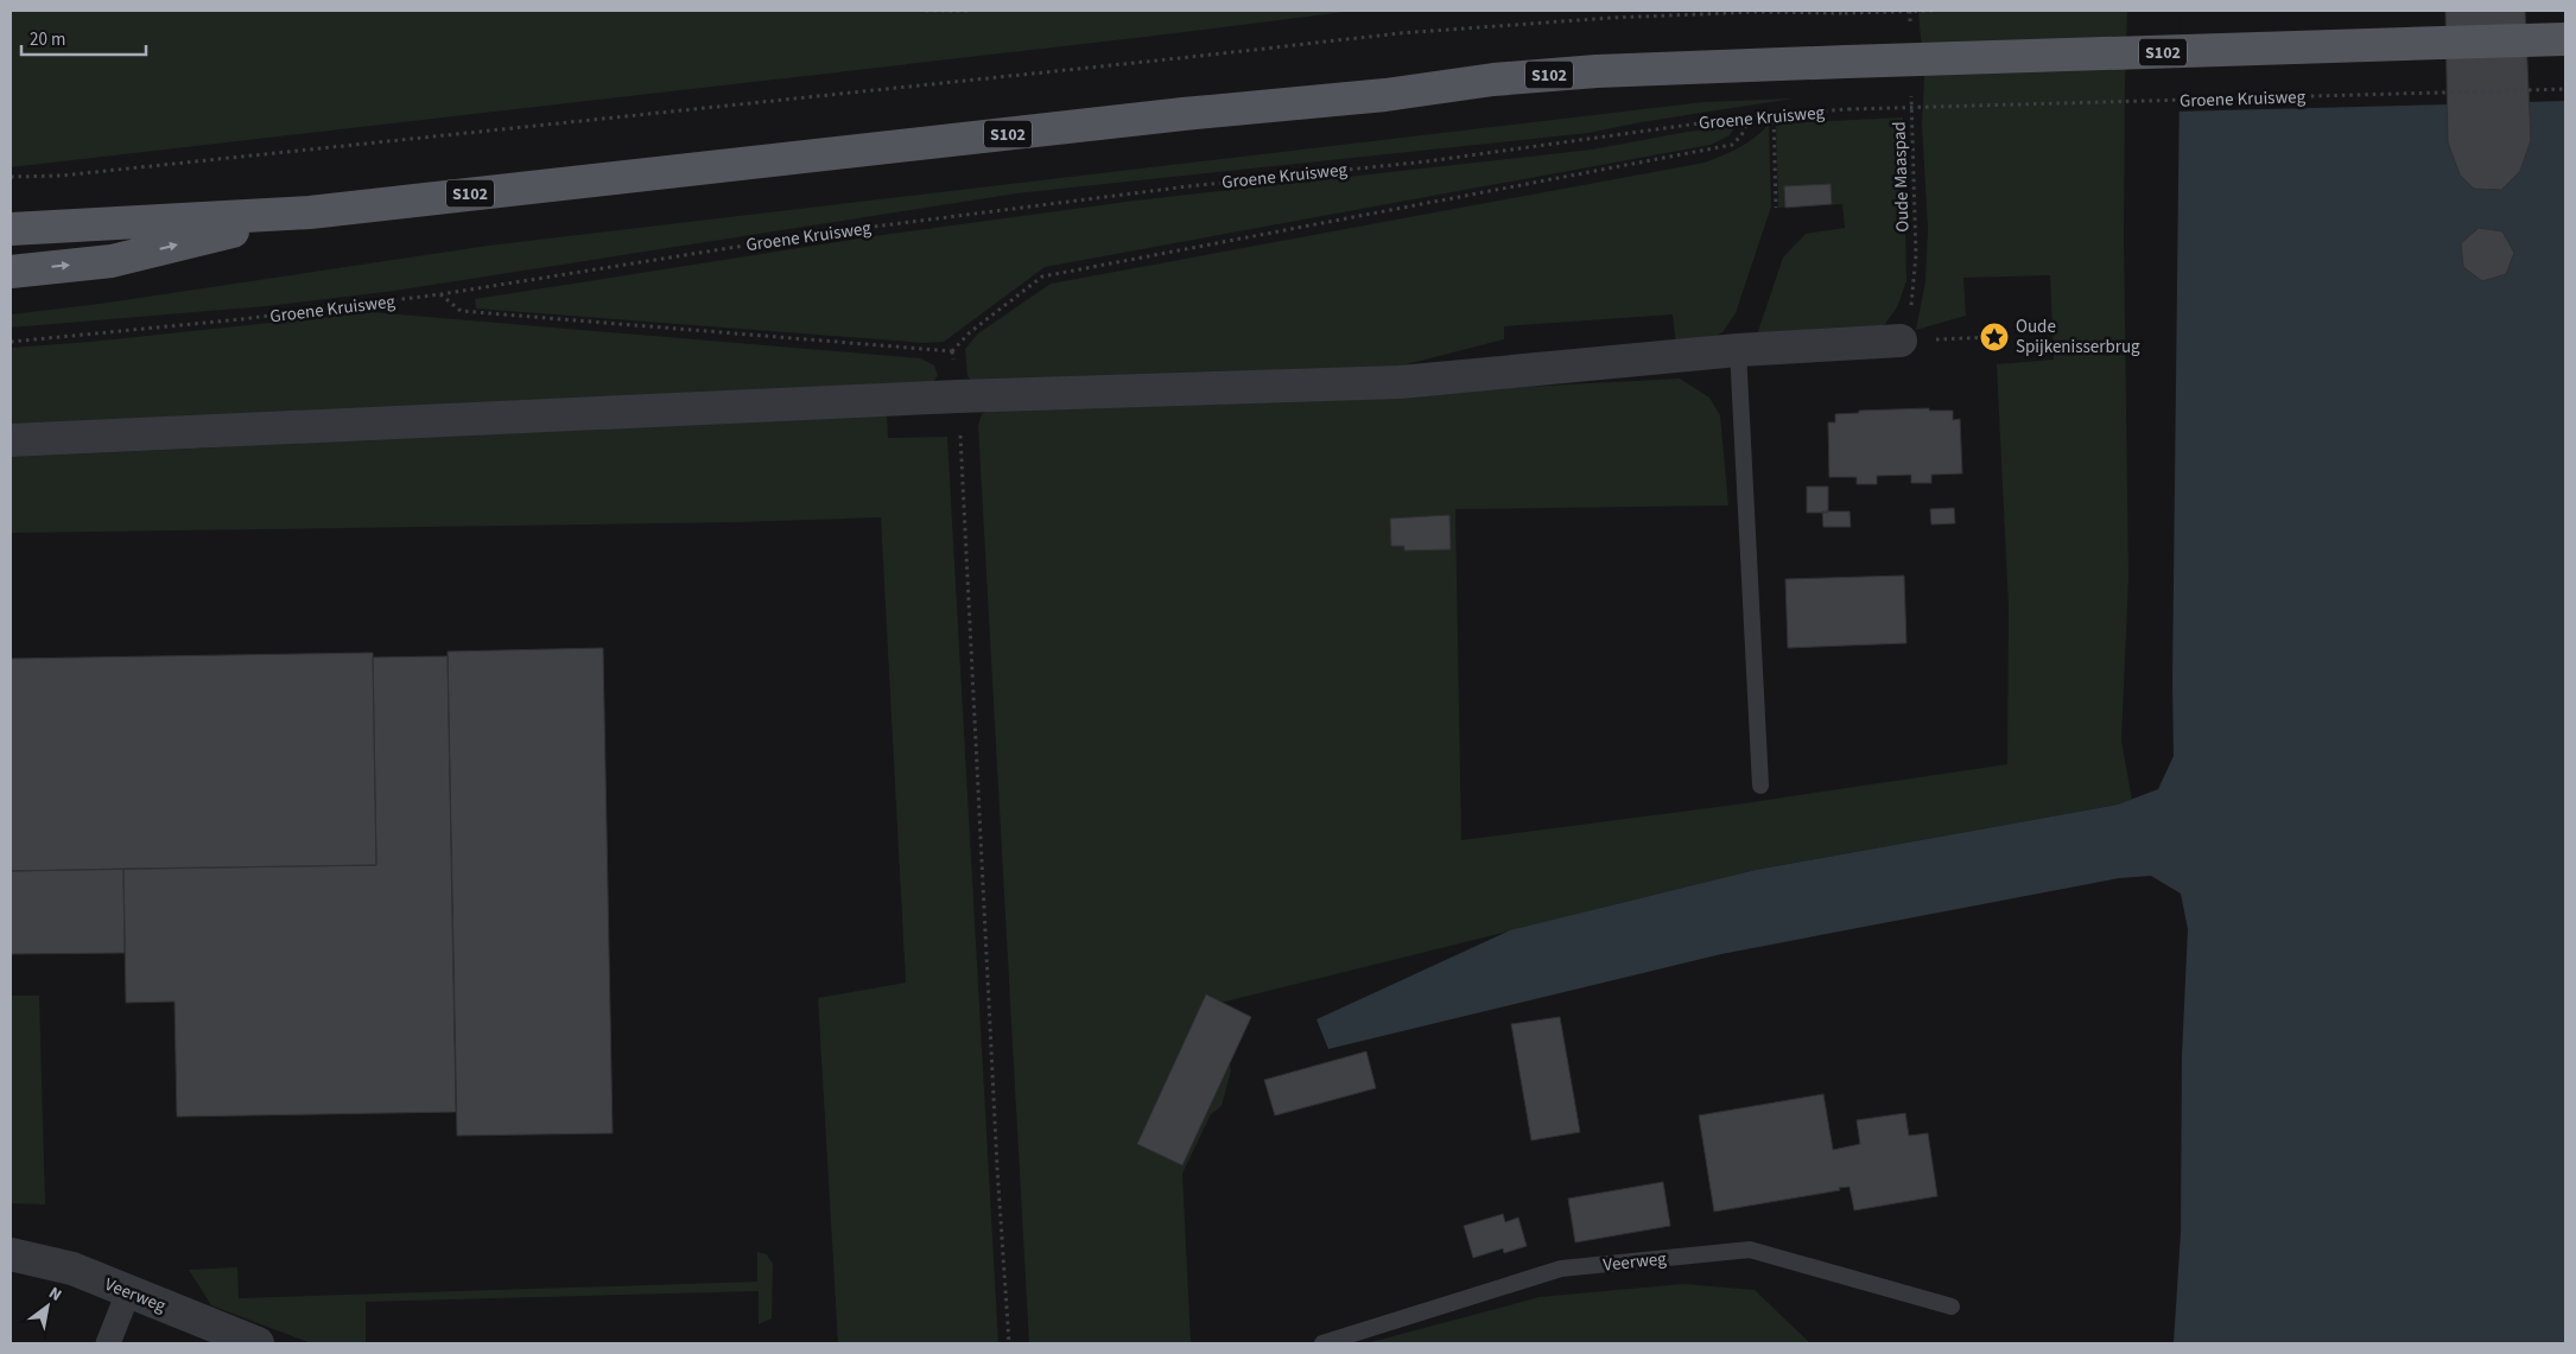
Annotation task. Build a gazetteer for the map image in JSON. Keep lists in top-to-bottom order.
{
  "streets": {
    "main road": ["S102"],
    "street": ["Veerweg"],
    "path": ["Groene Kruisweg", "Oude Maaspad"]
  },
  "places": {
    "place": ["Oude Spijkenisserbrug"]
  },
  "scale_bar": "20 m",
  "north": "top right"
}
